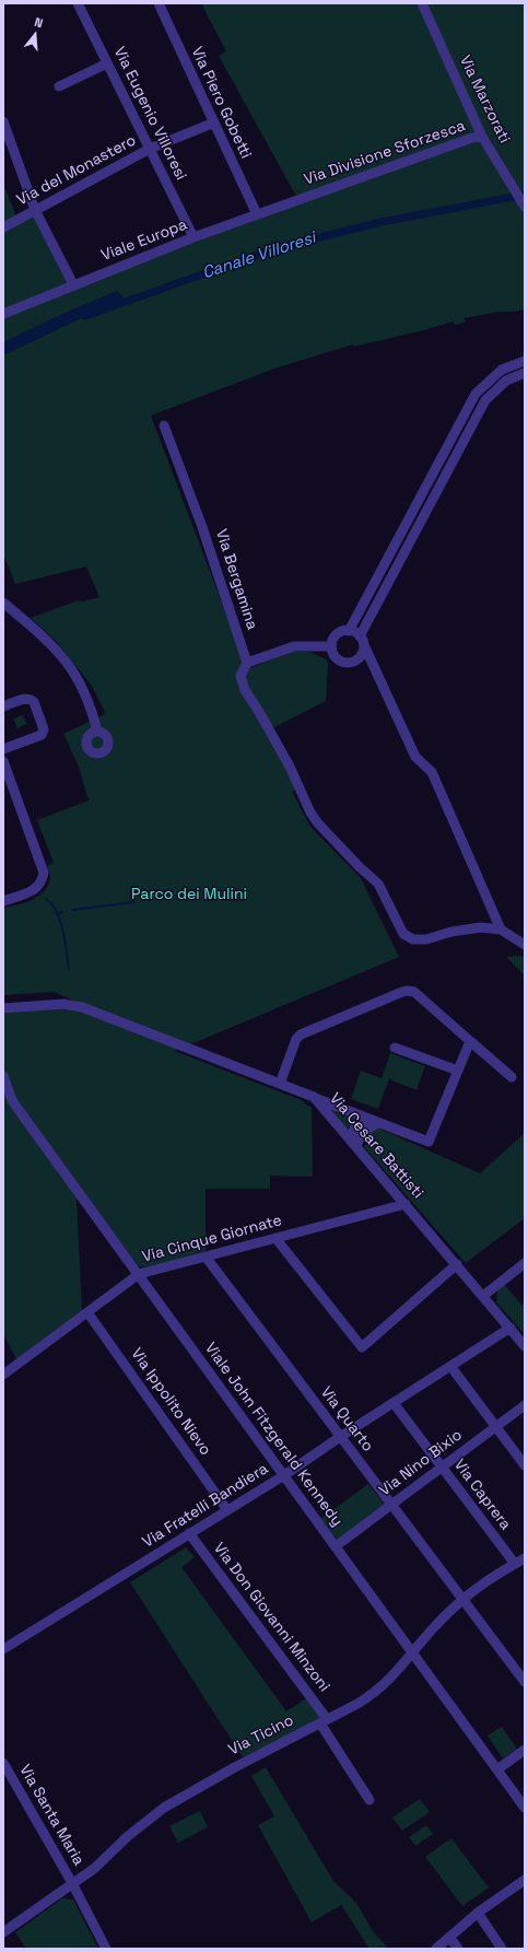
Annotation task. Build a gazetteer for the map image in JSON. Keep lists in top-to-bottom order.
{
  "streets": {
    "street": [
      "Via Marzorati",
      "Via Piero Gobetti",
      "Via Eugenio Villoresi",
      "Via Divisione Sforzesca",
      "Via del Monastero",
      "Viale Europa",
      "Via Bergamina",
      "Via Cesare Battisti",
      "Via Cinque Giornate",
      "Via Ippolito Nievo",
      "Via Quarto",
      "Viale John Fitzgerald Kennedy",
      "Via Nino Bixio",
      "Via Caprera",
      "Via Fratelli Bandiera",
      "Via Don Giovanni Minzoni",
      "Via Ticino",
      "Via Santa Maria"
    ]
  },
  "crossings": [
    ["Via Marzorati", "Via Divisione Sforzesca"],
    ["Via Piero Gobetti", "Via del Monastero"],
    ["Via Piero Gobetti", "Viale Europa"],
    ["Via Eugenio Villoresi", "Via del Monastero"],
    ["Via Eugenio Villoresi", "Viale Europa"],
    ["Via Divisione Sforzesca", "Viale Europa"],
    ["Via Cesare Battisti", "Via Cinque Giornate"],
    ["Via Cesare Battisti", "Via Fratelli Bandiera"],
    ["Via Cinque Giornate", "Via Ippolito Nievo"],
    ["Via Cinque Giornate", "Via Quarto"],
    ["Via Cinque Giornate", "Viale John Fitzgerald Kennedy"],
    ["Via Ippolito Nievo", "Via Fratelli Bandiera"],
    ["Via Quarto", "Via Nino Bixio"],
    ["Via Quarto", "Via Fratelli Bandiera"],
    ["Via Quarto", "Via Ticino"],
    ["Viale John Fitzgerald Kennedy", "Via Nino Bixio"],
    ["Viale John Fitzgerald Kennedy", "Via Fratelli Bandiera"],
    ["Viale John Fitzgerald Kennedy", "Via Ticino"],
    ["Via Nino Bixio", "Via Caprera"],
    ["Via Caprera", "Via Fratelli Bandiera"],
    ["Via Caprera", "Via Ticino"],
    ["Via Fratelli Bandiera", "Via Don Giovanni Minzoni"],
    ["Via Don Giovanni Minzoni", "Via Ticino"],
    ["Via Ticino", "Via Santa Maria"]
  ],
  "water": ["Canale Villoresi"],
  "parks": ["Parco dei Mulini"],
  "north": "top"
}
